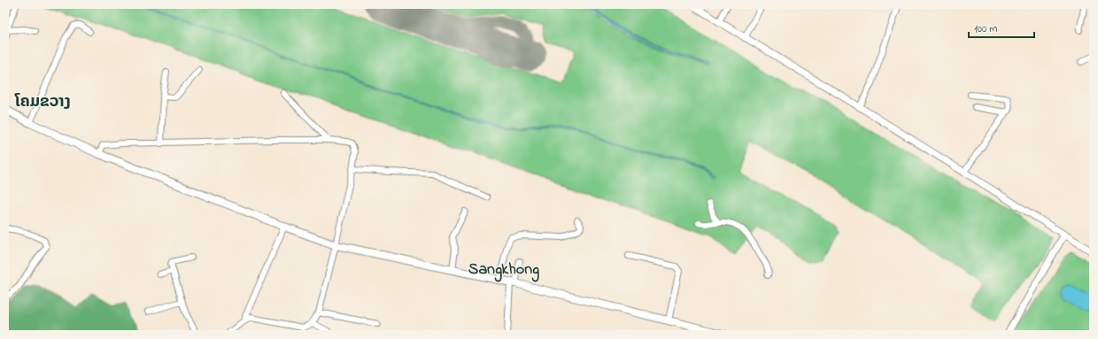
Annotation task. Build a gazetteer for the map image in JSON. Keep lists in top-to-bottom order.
{
  "districts": ["ໂຄມຂວາງ", "Sangkhong"],
  "scale_bar": "100 m"
}
